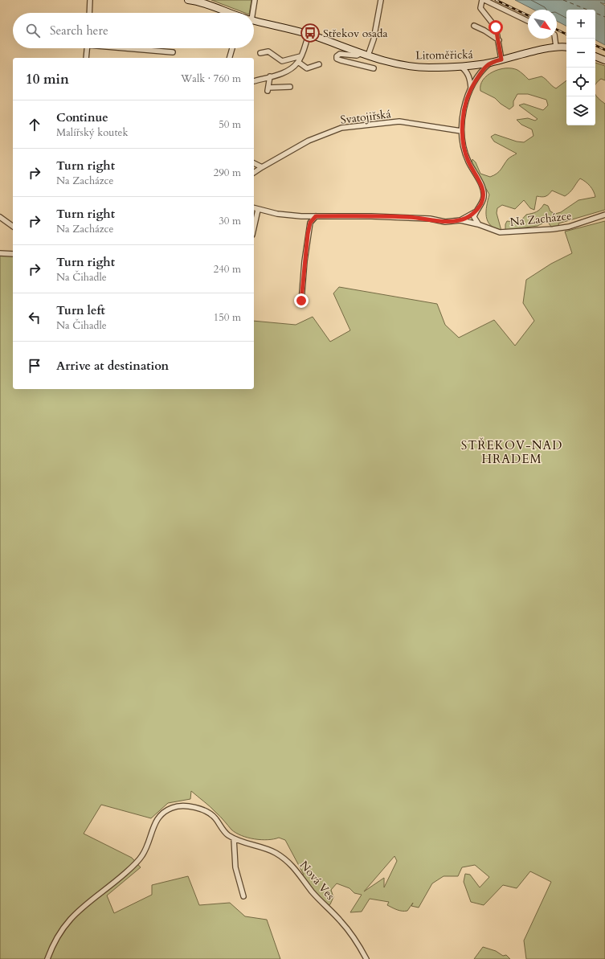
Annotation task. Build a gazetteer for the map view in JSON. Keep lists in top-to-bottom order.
{
  "streets": {
    "main road": ["Litoměřická"],
    "street": ["Svatojiřská", "Na Zacházce", "Nová Ves"]
  },
  "districts": ["STŘEKOV-NAD HRADEM"],
  "places": {
    "bus stop": ["Střekov osada"]
  },
  "north": "bottom right",
  "page": {
    "map_buttons": ["+", "−"],
    "search": "Search here",
    "heading": ["10 min", "Walk · 760 m"],
    "list": [
      ["Continue", "Malířský koutek", "50 m"],
      ["Turn right", "Na Zacházce", "290 m"],
      ["Turn right", "Na Zacházce", "30 m"],
      ["Turn right", "Na Čihadle", "240 m"],
      ["Turn left", "Na Čihadle", "150 m"],
      "Arrive at destination"
    ]
  }
}
